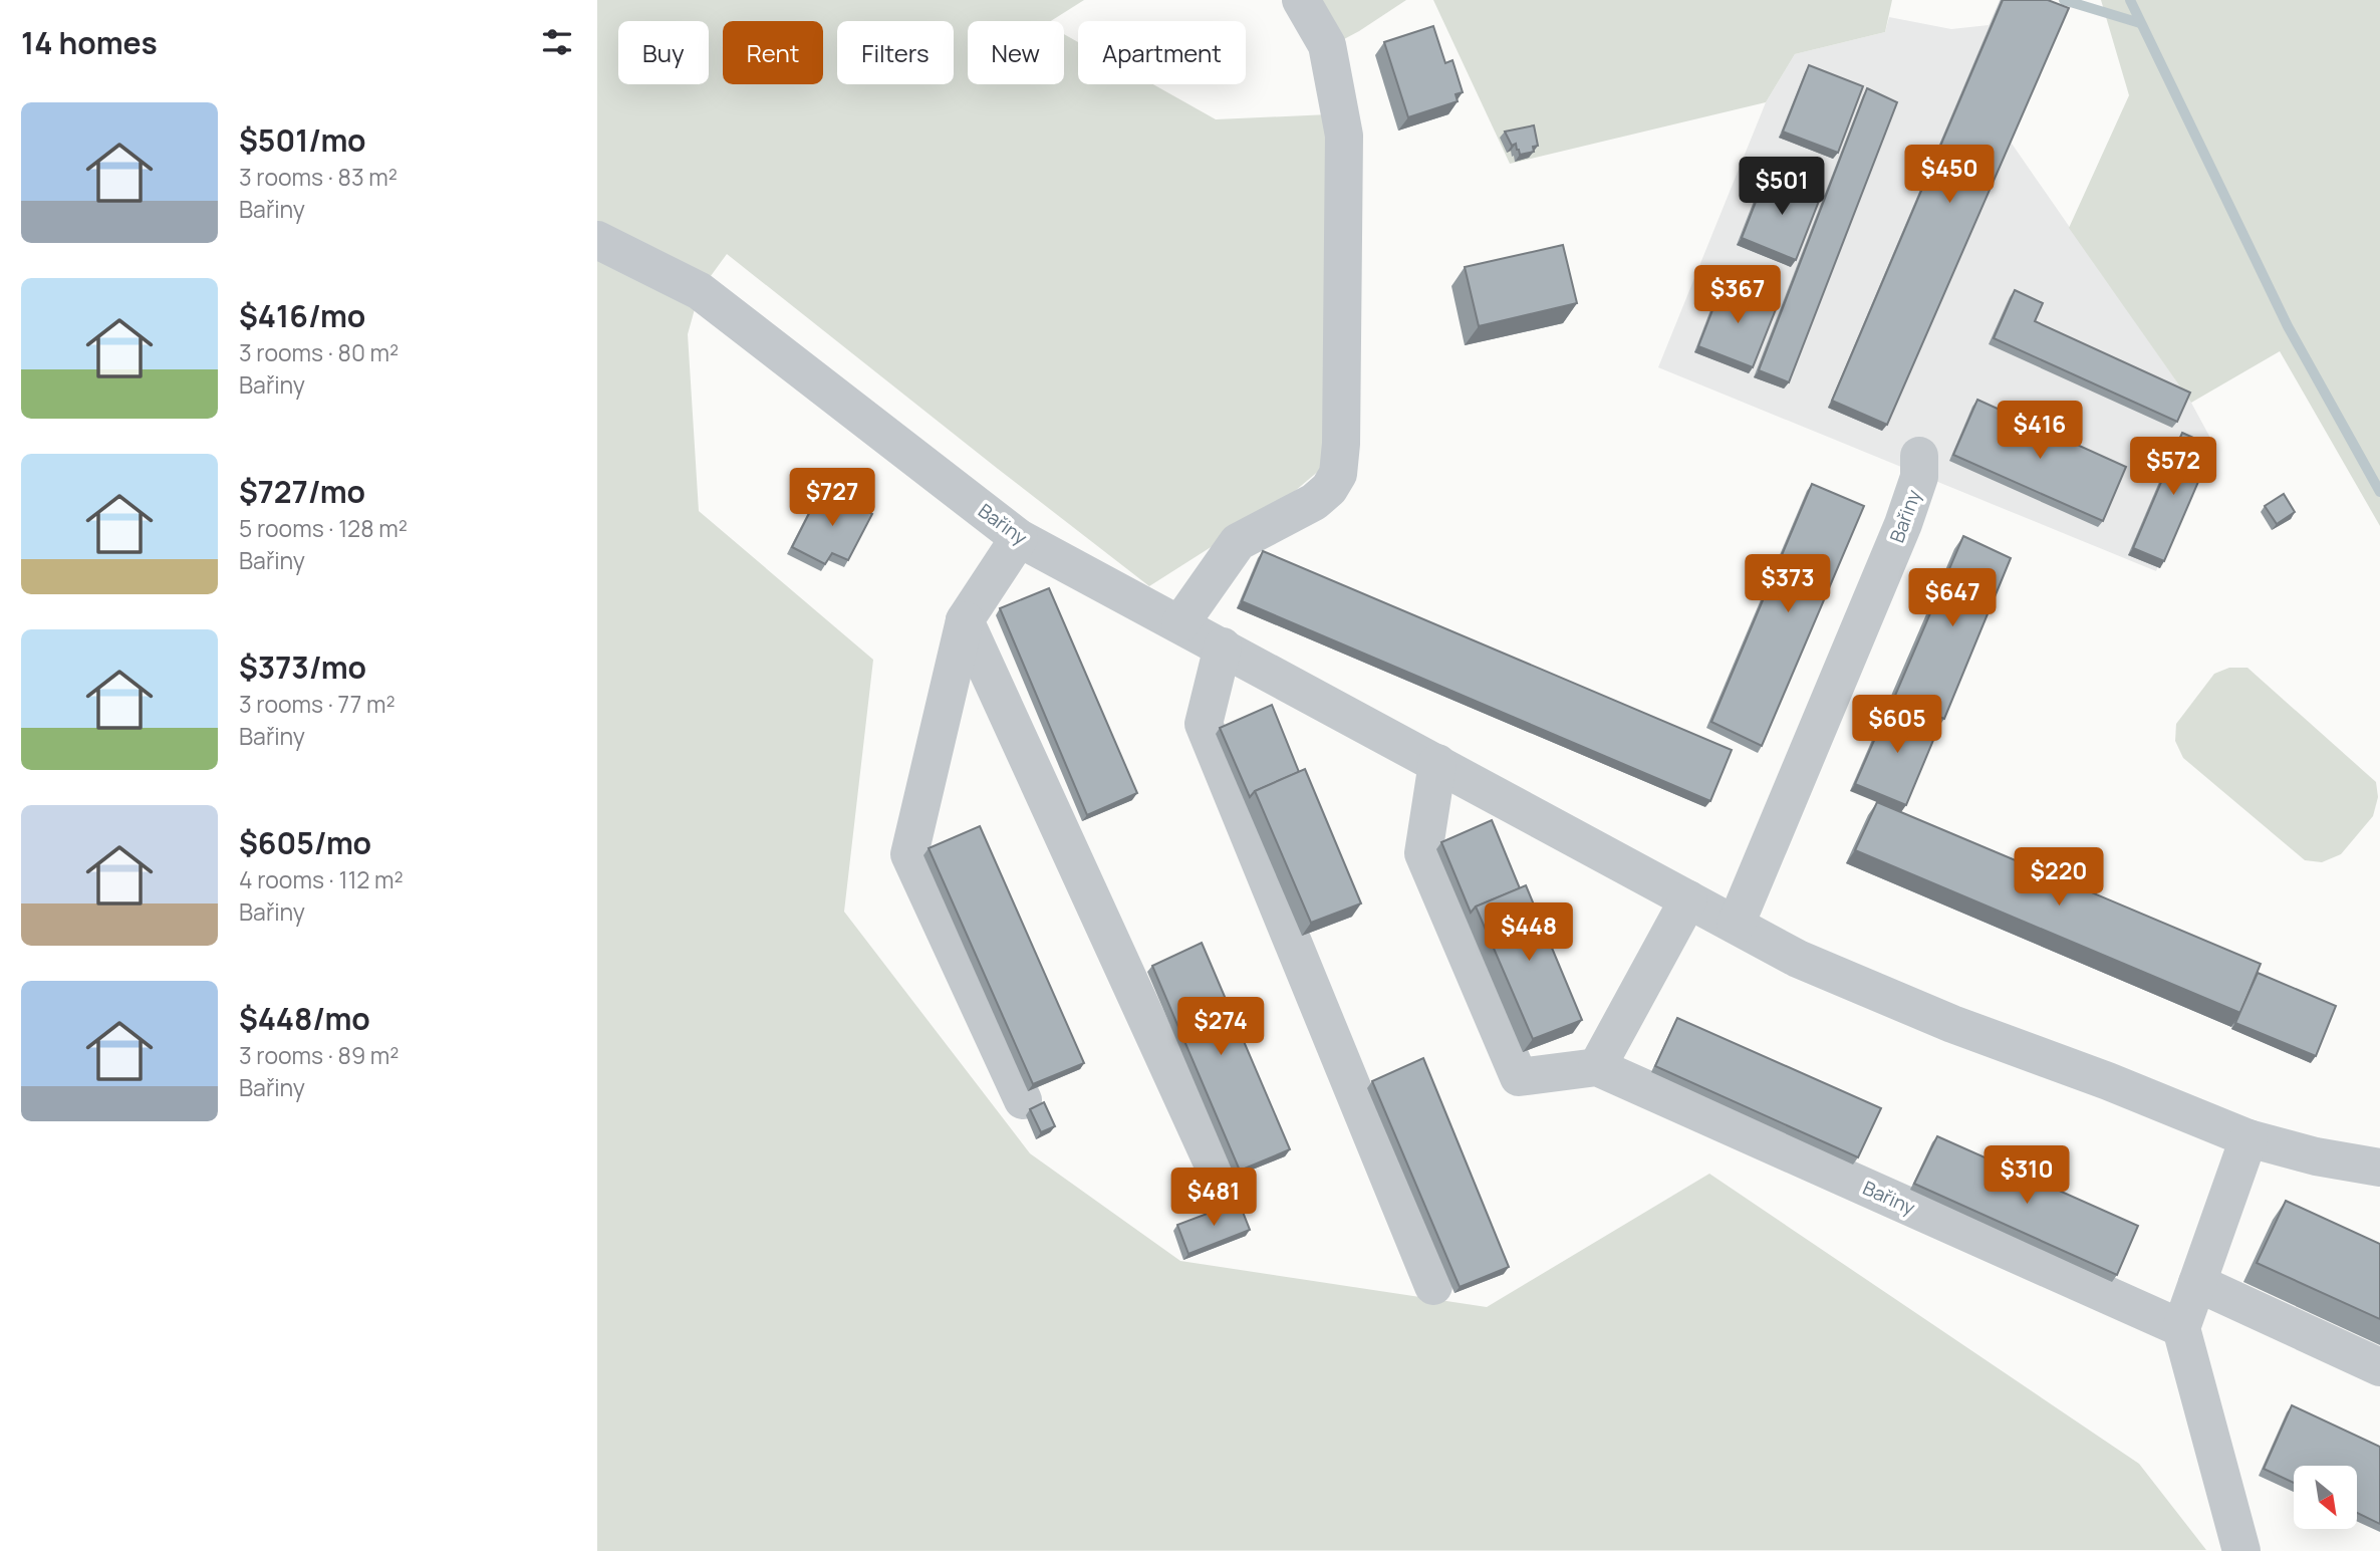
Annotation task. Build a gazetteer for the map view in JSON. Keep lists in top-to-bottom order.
{
  "streets": {
    "street": ["Bařiny"]
  },
  "north": "bottom right",
  "page": {
    "heading": "14 homes",
    "chip": [
      "Buy",
      "Rent",
      "Filters",
      "New",
      "Apartment"
    ],
    "list": [
      {
        "name": "$501/mo",
        "note": "3 rooms · 83 m² · Bařiny"
      },
      {
        "name": "$416/mo",
        "note": "3 rooms · 80 m² · Bařiny"
      },
      {
        "name": "$727/mo",
        "note": "5 rooms · 128 m² · Bařiny"
      },
      {
        "name": "$373/mo",
        "note": "3 rooms · 77 m² · Bařiny"
      },
      {
        "name": "$605/mo",
        "note": "4 rooms · 112 m² · Bařiny"
      },
      {
        "name": "$448/mo",
        "note": "3 rooms · 89 m² · Bařiny"
      }
    ],
    "price": [
      "$450",
      "$501",
      "$367",
      "$416",
      "$572",
      "$727",
      "$373",
      "$647",
      "$605",
      "$220",
      "$448",
      "$274",
      "$310",
      "$481"
    ]
  }
}
